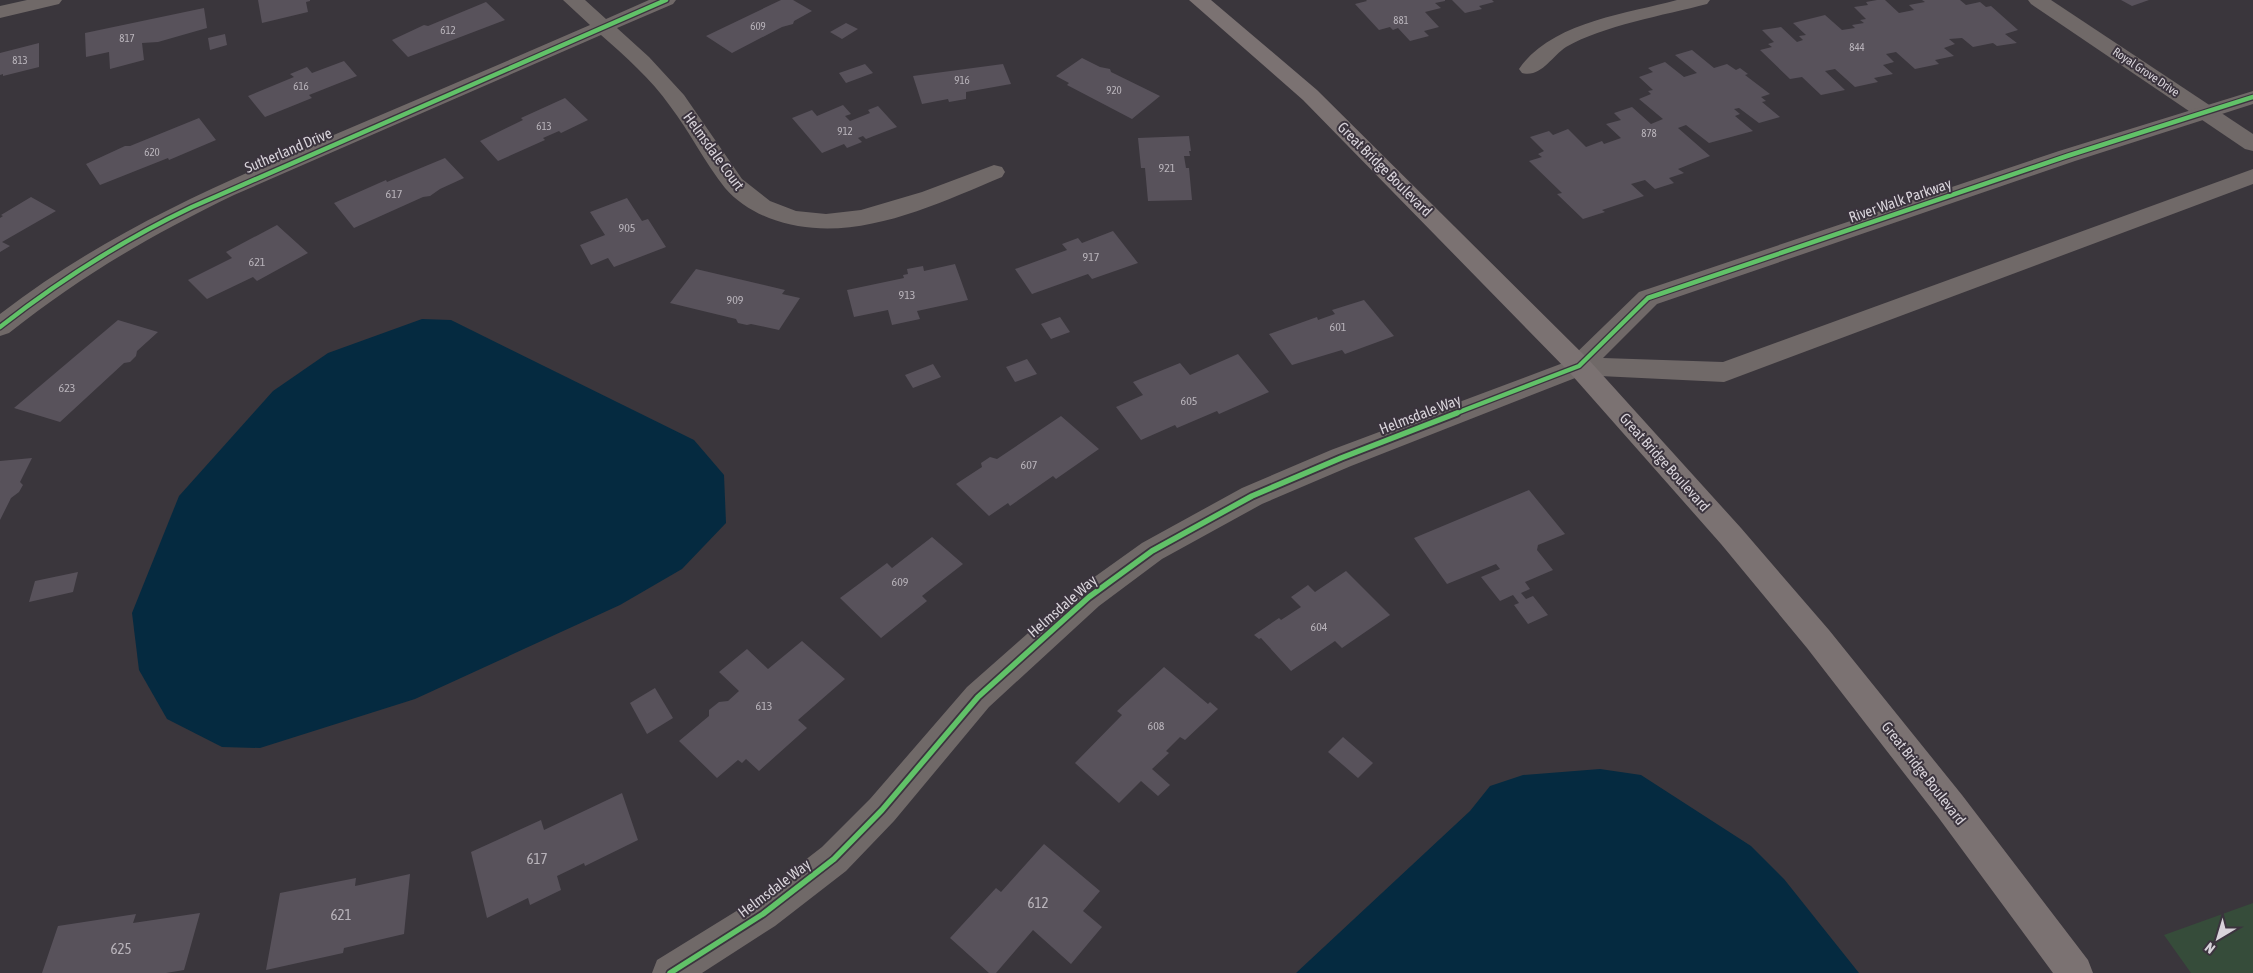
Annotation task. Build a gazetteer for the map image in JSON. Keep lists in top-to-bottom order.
{
  "streets": {
    "main road": ["Great Bridge Boulevard"],
    "street": [
      "Royal Grove Drive",
      "Sutherland Drive",
      "Helmsdale Court",
      "River Walk Parkway",
      "Helmsdale Way"
    ]
  },
  "crossings": [
    ["Royal Grove Drive", "River Walk Parkway"],
    ["Sutherland Drive", "Helmsdale Court"],
    ["Great Bridge Boulevard", "River Walk Parkway"],
    ["Great Bridge Boulevard", "Helmsdale Way"],
    ["River Walk Parkway", "Helmsdale Way"]
  ],
  "house_numbers": [
    "881",
    "609",
    "612",
    "817",
    "844",
    "813",
    "916",
    "616",
    "920",
    "613",
    "912",
    "878",
    "620",
    "921",
    "617",
    "905",
    "917",
    "621",
    "913",
    "909",
    "601",
    "623",
    "605",
    "607",
    "609",
    "604",
    "613",
    "608",
    "617",
    "612",
    "621",
    "625"
  ],
  "north": "bottom left"
}
